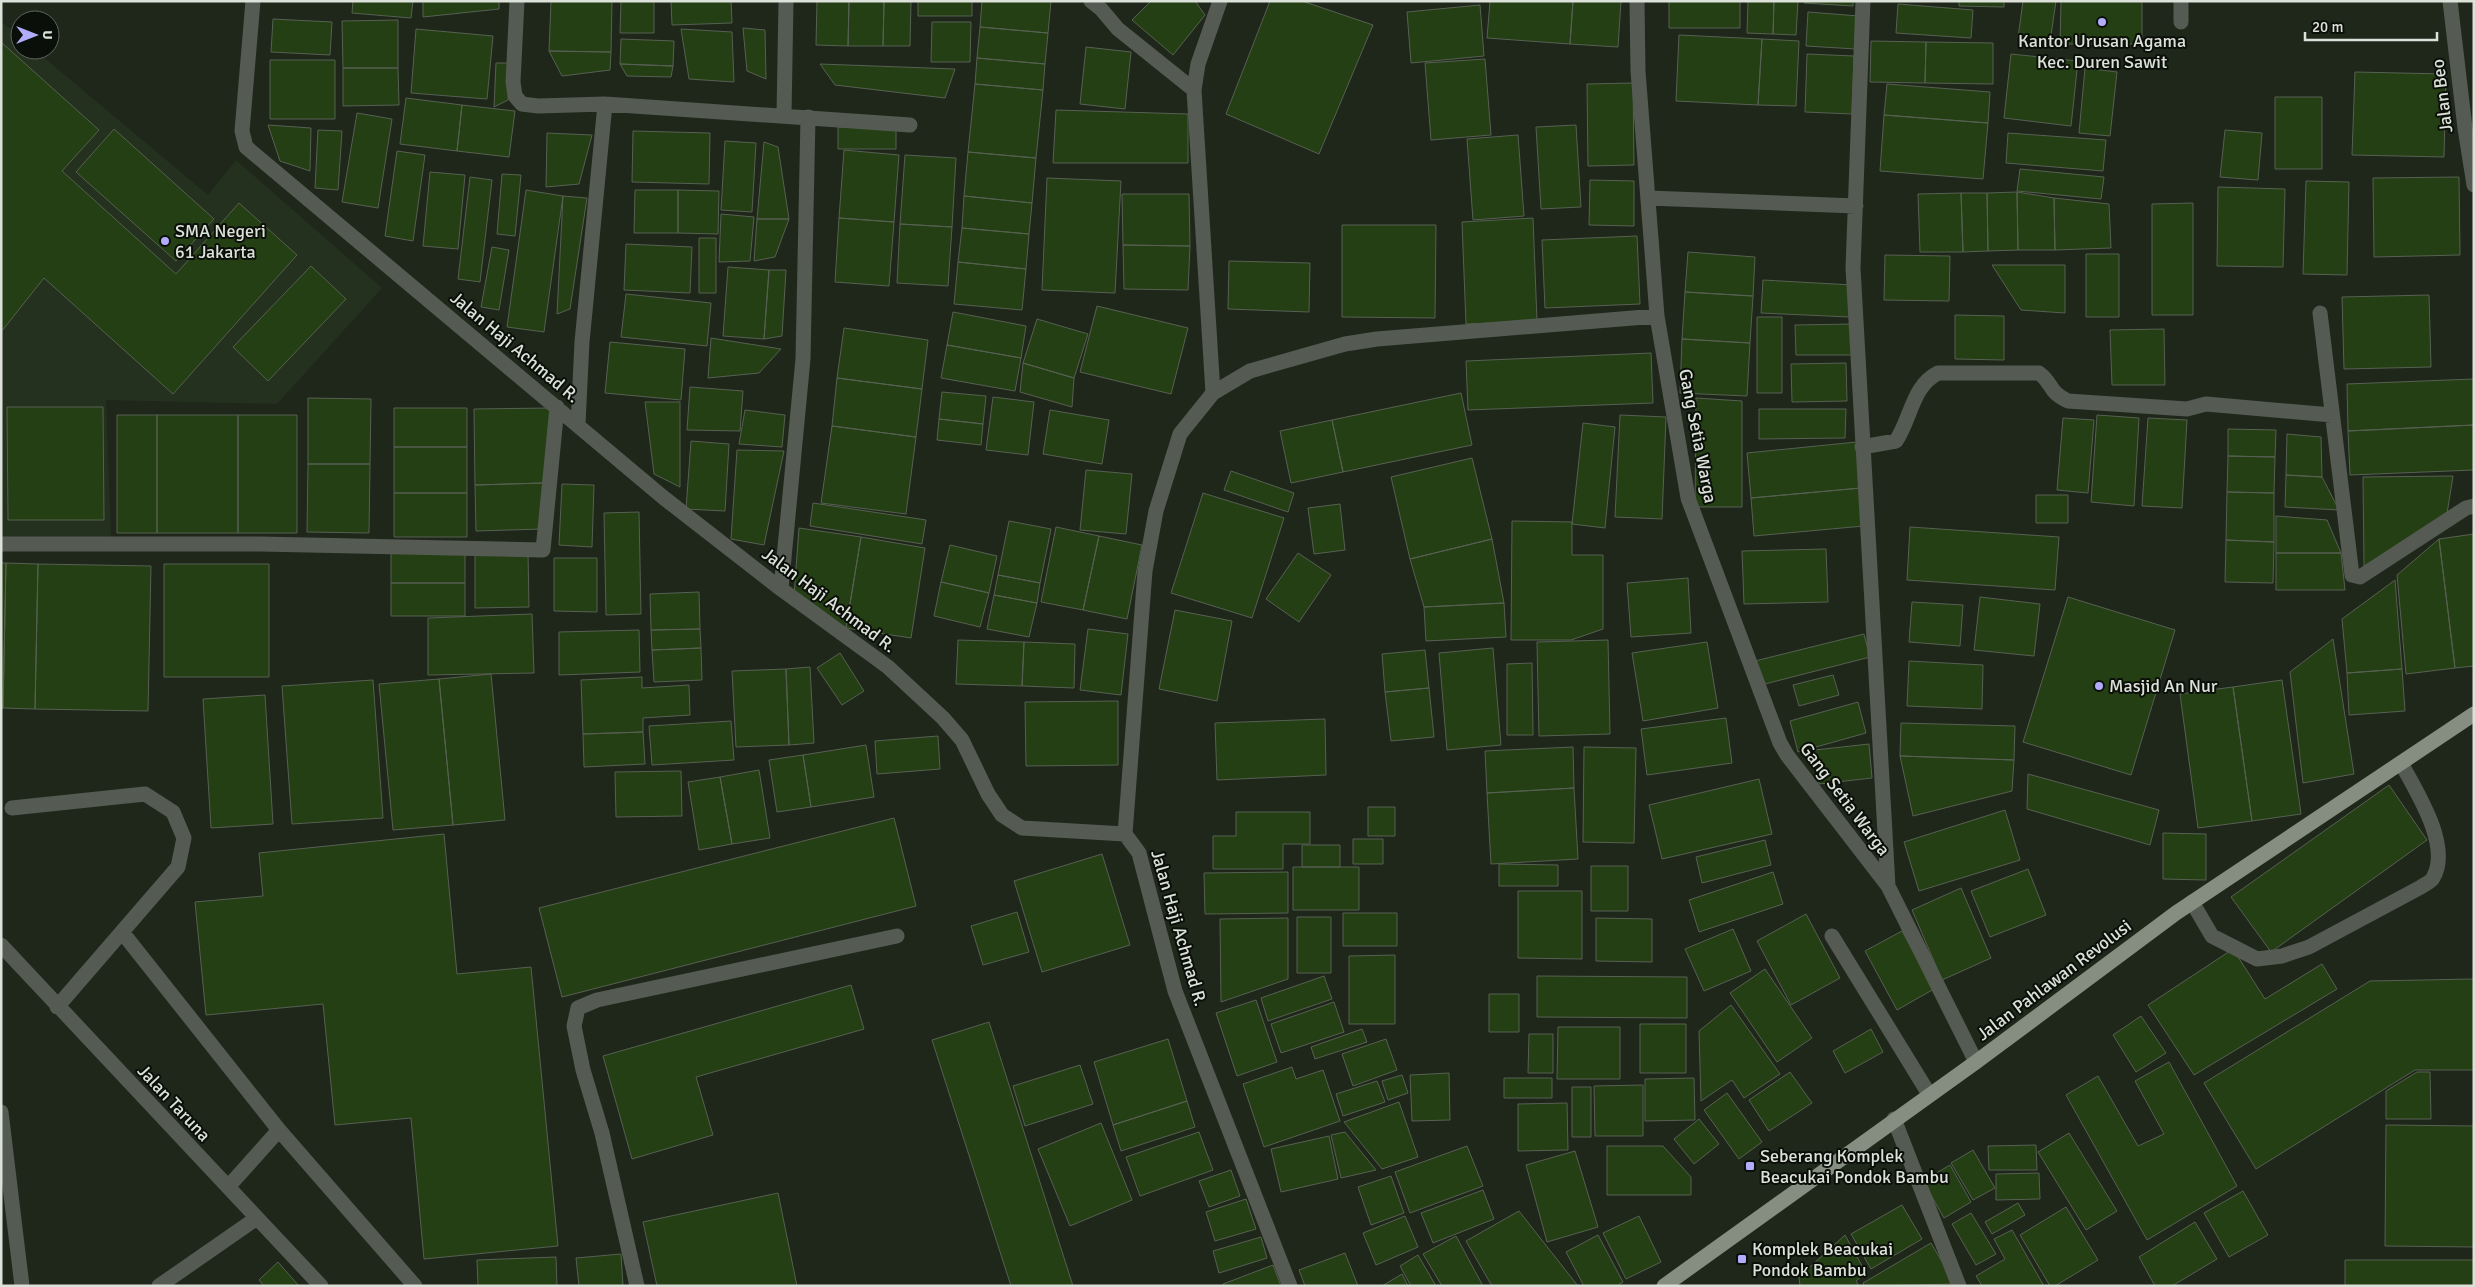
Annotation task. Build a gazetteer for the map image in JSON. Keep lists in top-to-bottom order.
{
  "streets": {
    "main road": ["Jalan Pahlawan Revolusi"],
    "street": [
      "Jalan Beo",
      "Jalan Haji Achmad R.",
      "Gang Setia Warga",
      "Jalan Taruna"
    ]
  },
  "crossings": [
    ["Gang Setia Warga", "Jalan Pahlawan Revolusi"]
  ],
  "places": {
    "other": ["Kantor Urusan Agama Kec. Duren Sawit", "SMA Negeri 61 Jakarta", "Masjid An Nur"],
    "transit": ["Seberang Komplek Beacukai Pondok Bambu", "Komplek Beacukai Pondok Bambu"]
  },
  "scale_bar": "20 m",
  "north": "right"
}
